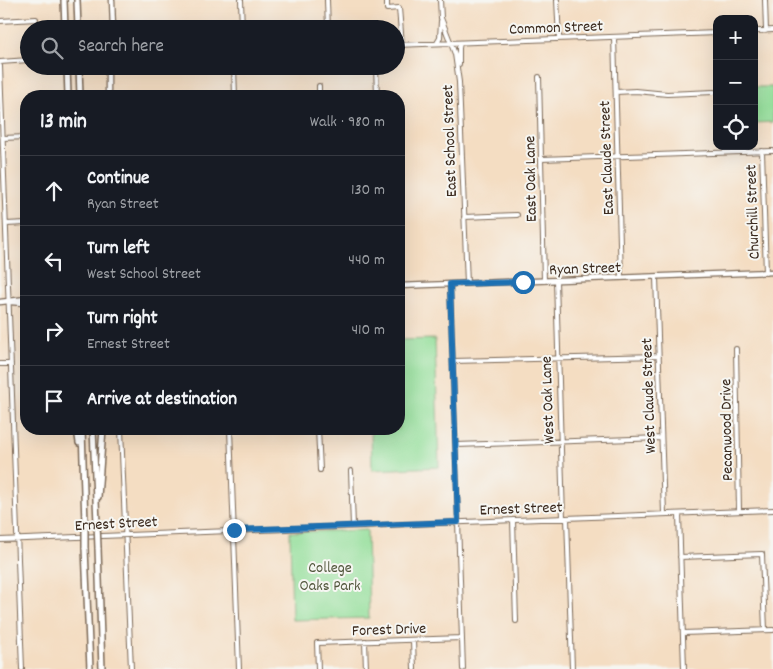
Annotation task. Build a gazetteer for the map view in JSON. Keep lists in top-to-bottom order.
{
  "streets": {
    "main road": ["Ryan Street"],
    "street": [
      "Common Street",
      "East School Street",
      "East Claude Street",
      "East Oak Lane",
      "Churchill Street",
      "West Claude Street",
      "West Oak Lane",
      "Pecanwood Drive",
      "Ernest Street",
      "Forest Drive"
    ]
  },
  "crossings": [
    ["Common Street", "East School Street"],
    ["Common Street", "East Claude Street"],
    ["East School Street", "Ryan Street"],
    ["East Claude Street", "Ryan Street"],
    ["East Oak Lane", "Ryan Street"],
    ["Churchill Street", "Ryan Street"],
    ["Ryan Street", "West Claude Street"],
    ["Ryan Street", "West Oak Lane"],
    ["West Claude Street", "Ernest Street"],
    ["West Oak Lane", "Ernest Street"],
    ["Pecanwood Drive", "Ernest Street"]
  ],
  "parks": ["College Oaks Park"],
  "page": {
    "map_buttons": ["+", "−"],
    "search": "Search here",
    "heading": ["13 min", "Walk · 980 m"],
    "list": [
      ["Continue", "Ryan Street", "130 m"],
      ["Turn left", "West School Street", "440 m"],
      ["Turn right", "Ernest Street", "410 m"],
      "Arrive at destination"
    ]
  }
}
